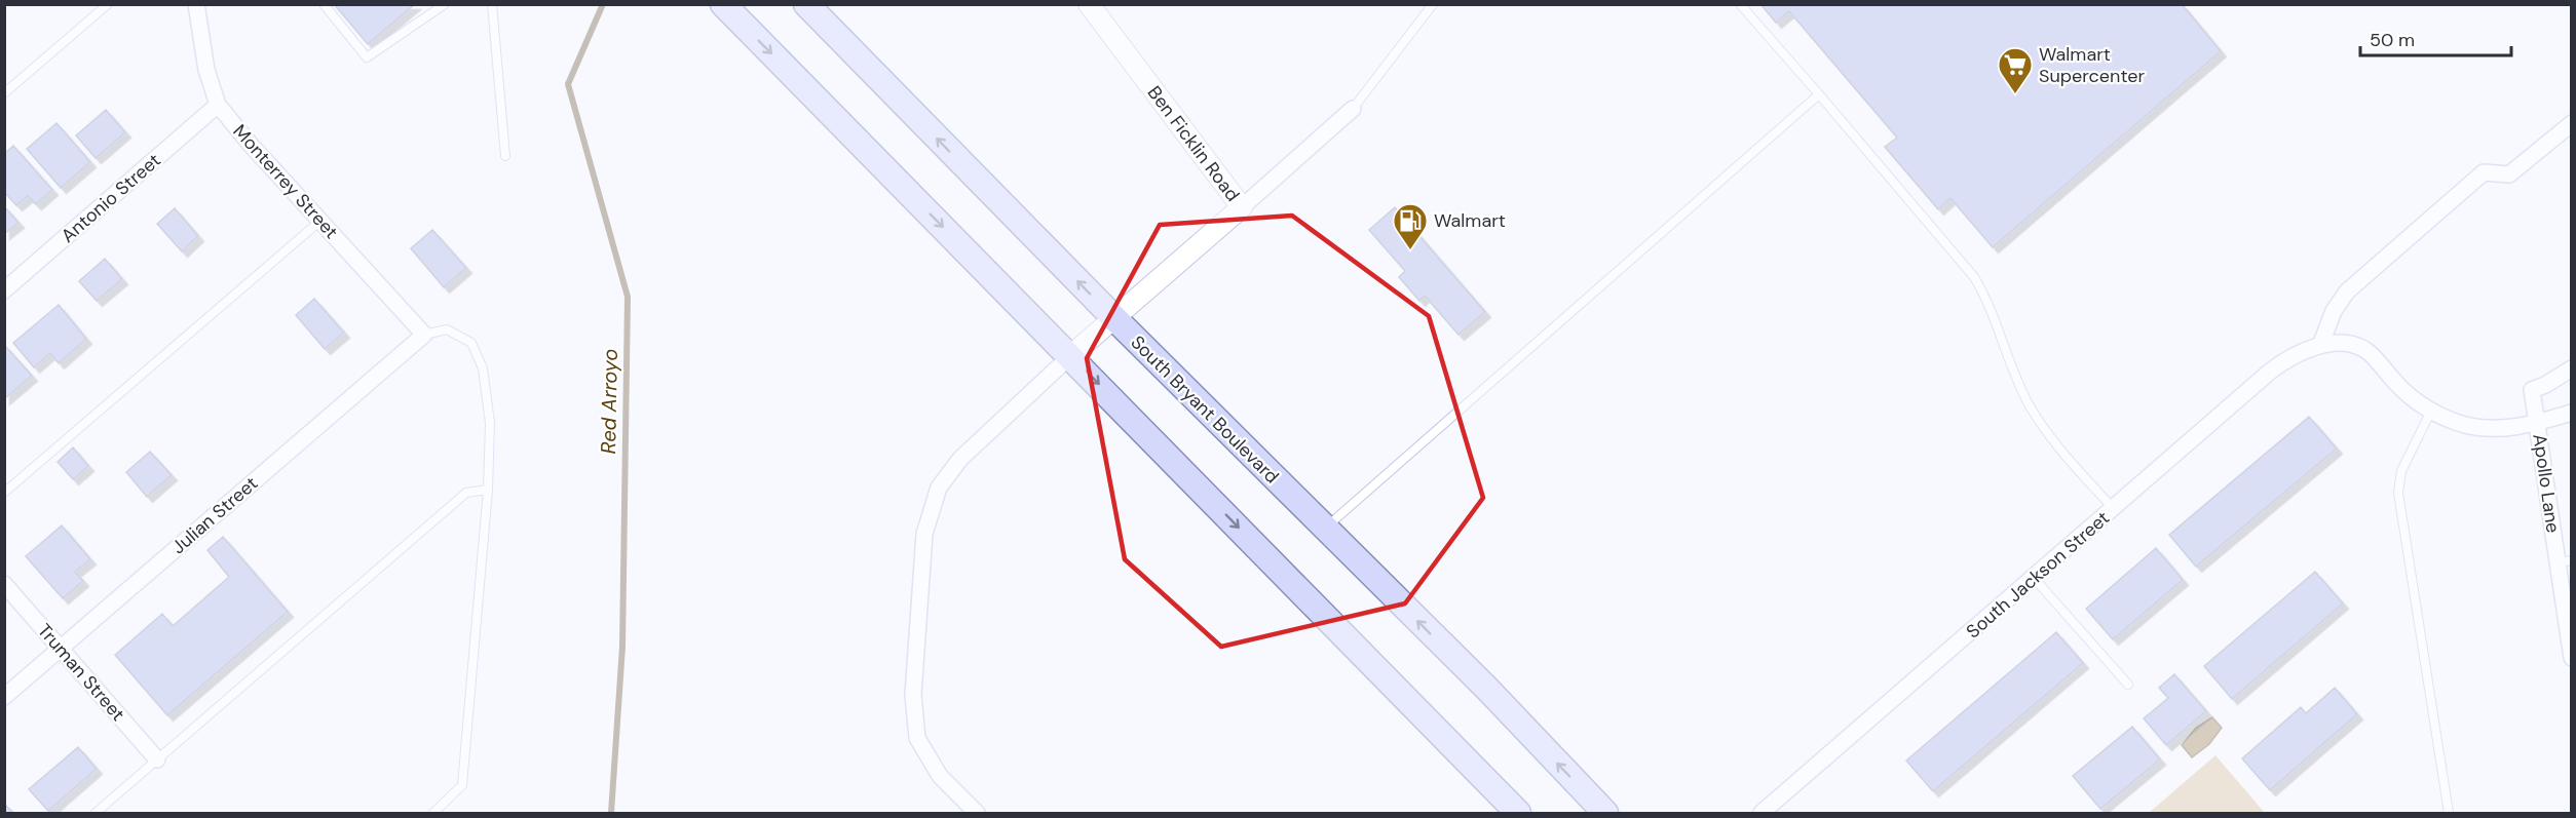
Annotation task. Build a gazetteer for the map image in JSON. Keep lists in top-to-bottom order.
{
  "streets": {
    "main road": ["South Bryant Boulevard"],
    "street": [
      "Ben Ficklin Road",
      "Monterrey Street",
      "Antonio Street",
      "Apollo Lane",
      "Julian Street",
      "South Jackson Street",
      "Truman Street"
    ]
  },
  "crossings": [
    ["Ben Ficklin Road", "South Bryant Boulevard"],
    ["Monterrey Street", "Antonio Street"],
    ["Monterrey Street", "Julian Street"],
    ["Julian Street", "Truman Street"]
  ],
  "water": ["Red Arroyo"],
  "places": {
    "supermarket": ["Walmart Supercenter"],
    "fuel station": ["Walmart"]
  },
  "scale_bar": "50 m"
}
